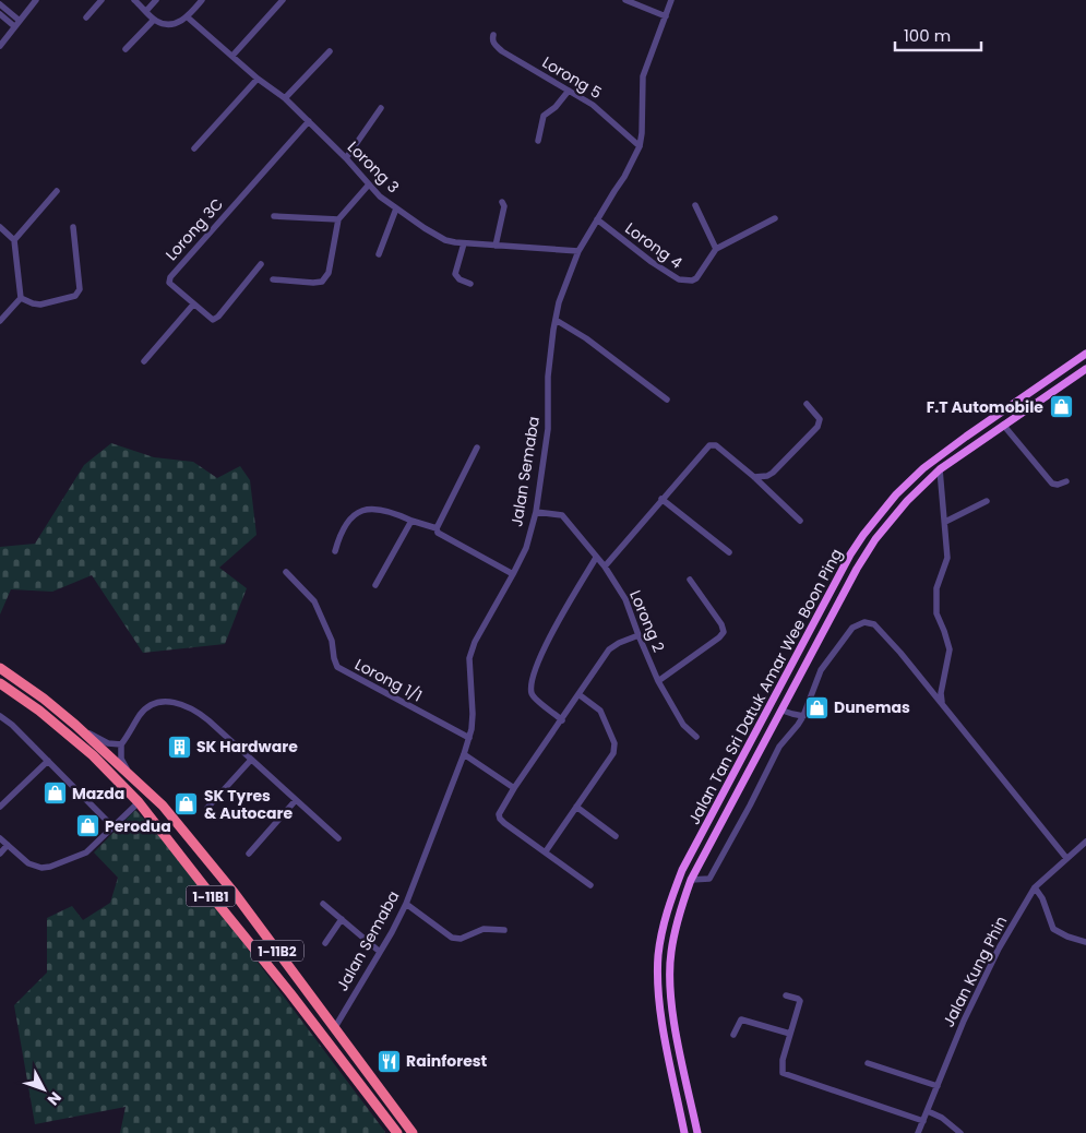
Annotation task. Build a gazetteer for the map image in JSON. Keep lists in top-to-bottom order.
{
  "streets": {
    "highway": ["1-11B1", "1-11B2"],
    "main road": ["Jalan Tan Sri Datuk Amar Wee Boon Ping"],
    "street": [
      "Lorong 5",
      "Lorong 3",
      "Lorong 3C",
      "Lorong 4",
      "Jalan Semaba",
      "Lorong 2",
      "Lorong 1/1",
      "Jalan Kung Phin"
    ]
  },
  "crossings": [
    ["Lorong 5", "Jalan Semaba"],
    ["Lorong 3", "Lorong 3C"],
    ["Lorong 3", "Jalan Semaba"],
    ["Lorong 4", "Jalan Semaba"],
    ["Jalan Semaba", "Lorong 2"],
    ["Jalan Semaba", "Lorong 1/1"],
    ["Jalan Semaba", "1-11B2"]
  ],
  "places": {
    "shop": [
      "F.T Automobile",
      "Dunemas",
      "Mazda",
      "SK Tyres & Autocare",
      "Perodua"
    ],
    "building": ["SK Hardware"],
    "restaurant": ["Rainforest"]
  },
  "scale_bar": "100 m",
  "north": "bottom right"
}
